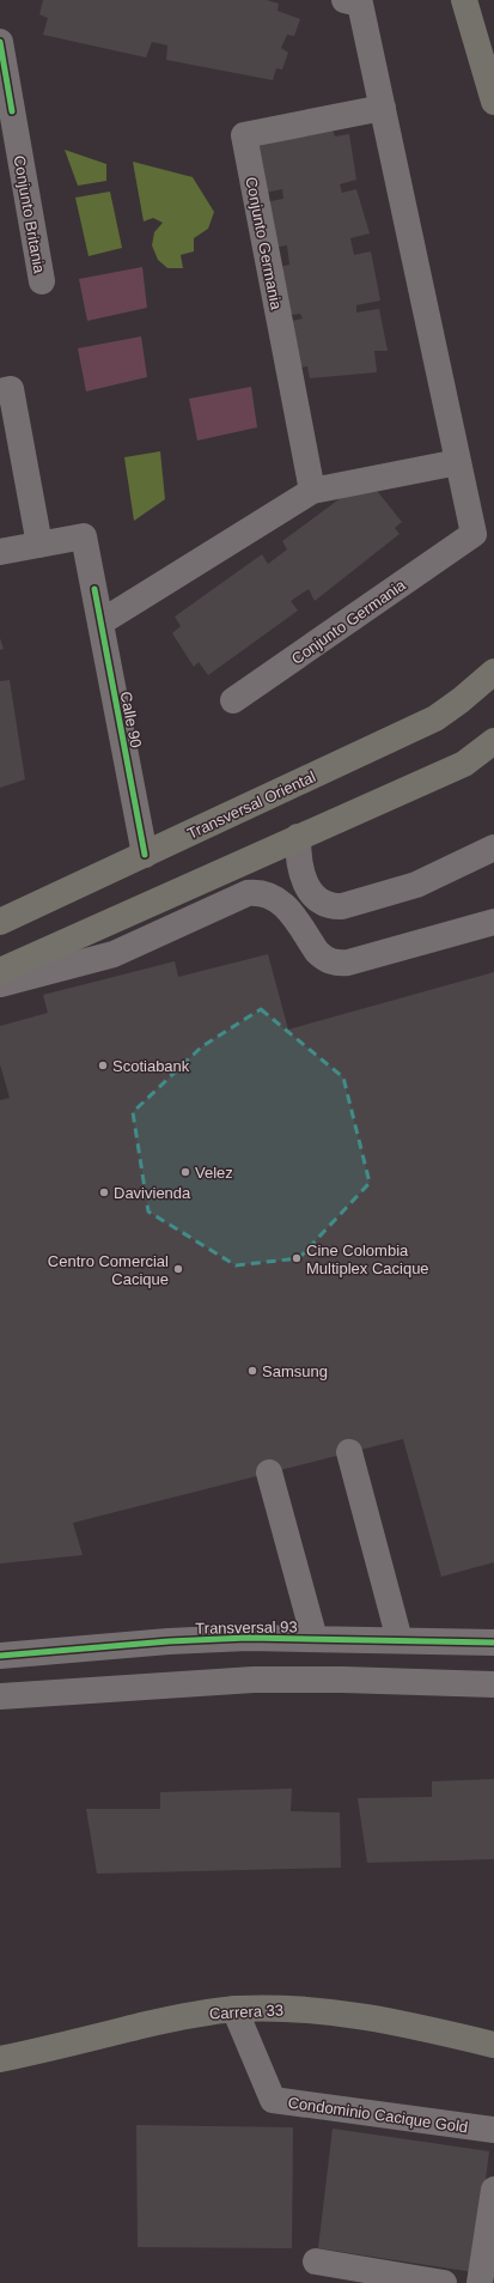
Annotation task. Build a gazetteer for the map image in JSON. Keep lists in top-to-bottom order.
{
  "streets": {
    "main road": ["Transversal Oriental", "Carrera 33"],
    "street": [
      "Conjunto Britania",
      "Conjunto Germania",
      "Calle 90",
      "Transversal 93",
      "Condominio Cacique Gold"
    ]
  },
  "crossings": [
    ["Calle 90", "Transversal Oriental"],
    ["Carrera 33", "Condominio Cacique Gold"]
  ],
  "places": [
    "Scotiabank",
    "Velez",
    "Davivienda",
    "Cine Colombia Multiplex Cacique",
    "Centro Comercial Cacique",
    "Samsung"
  ]
}
